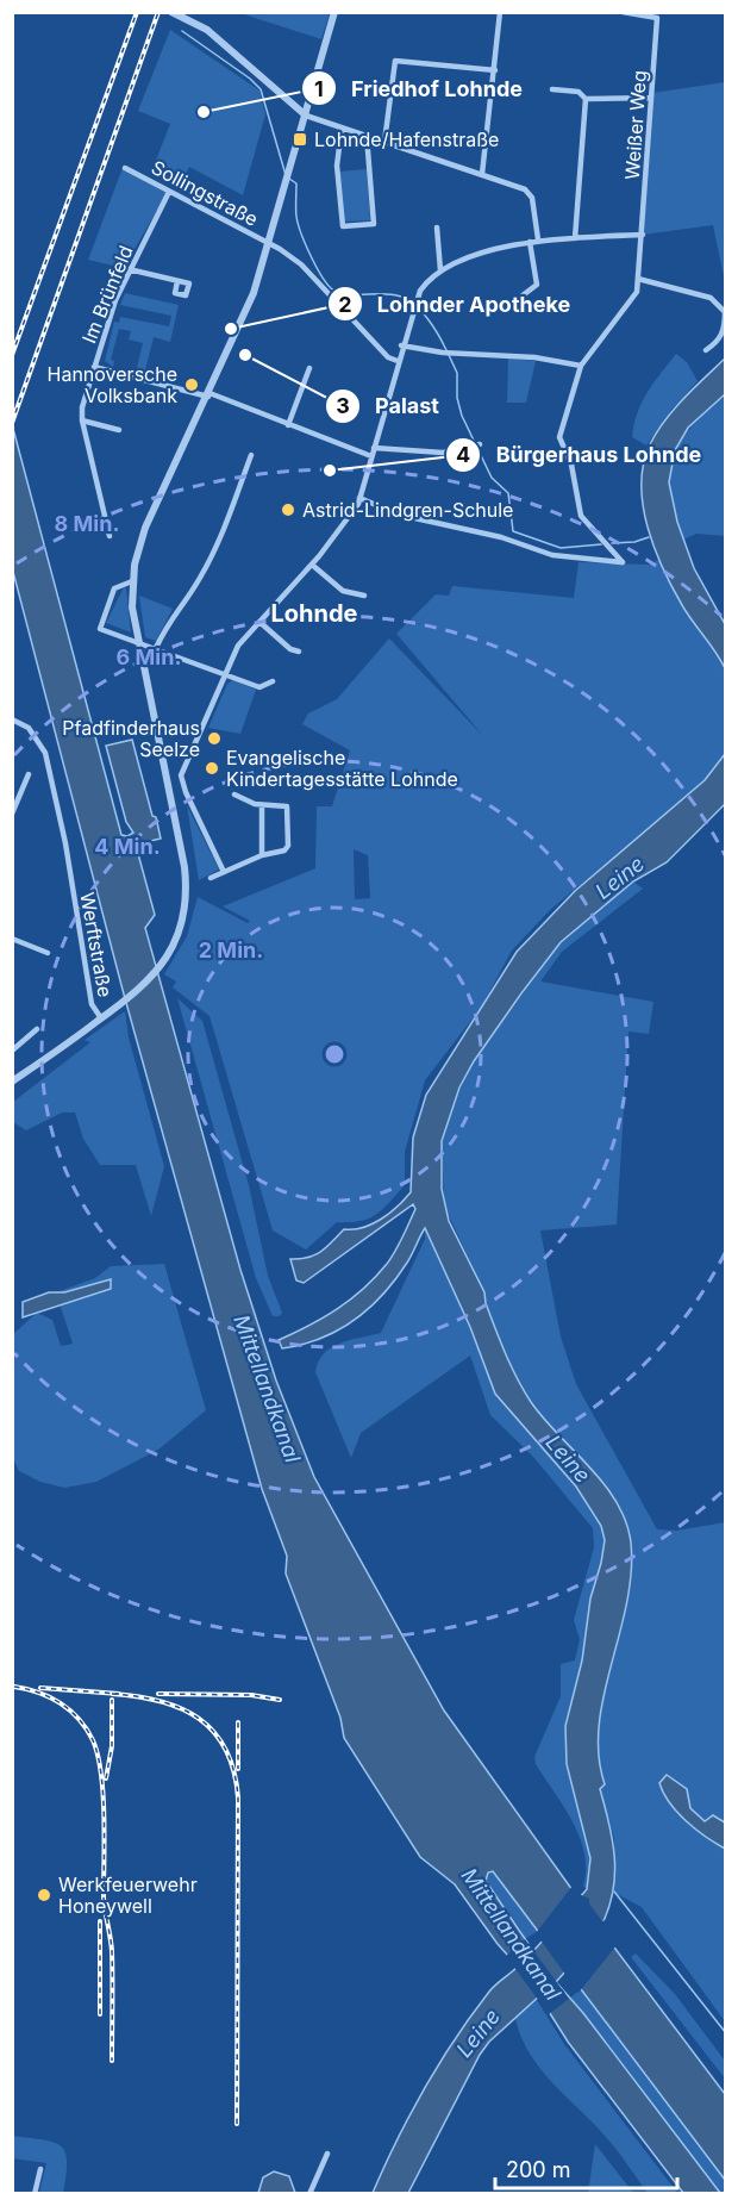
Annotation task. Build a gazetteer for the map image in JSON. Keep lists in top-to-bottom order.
{
  "streets": {
    "street": [
      "Weißer Weg",
      "Sollingstraße",
      "Im Brünfeld",
      "Werftstraße"
    ]
  },
  "crossings": [
    ["Sollingstraße", "Im Brünfeld"]
  ],
  "districts": ["Lohnde"],
  "water": ["Leine", "Mittellandkanal"],
  "places": {
    "other": [
      "Friedhof Lohnde",
      "Lohnder Apotheke",
      "Palast",
      "Hannoversche Volksbank",
      "Bürgerhaus Lohnde",
      "Astrid-Lindgren-Schule",
      "Pfadfinderhaus Seelze",
      "Evangelische Kindertagesstätte Lohnde",
      "Werkfeuerwehr Honeywell"
    ],
    "transit": ["Lohnde/Hafenstraße"]
  },
  "scale_bar": "200 m",
  "rings": [
    "8 Min.",
    "6 Min.",
    "4 Min.",
    "2 Min."
  ]
}
